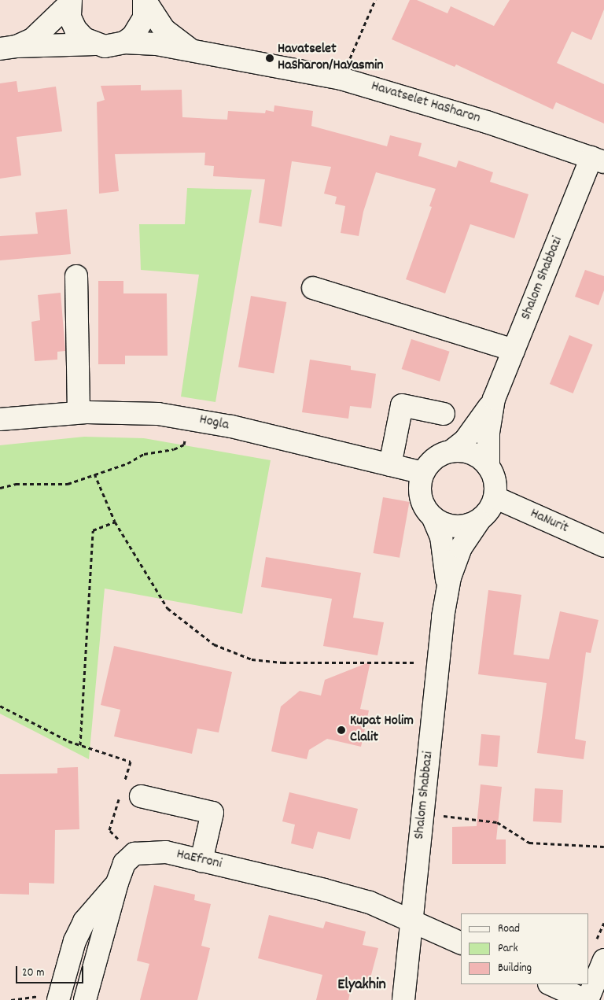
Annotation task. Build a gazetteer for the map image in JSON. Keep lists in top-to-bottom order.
{
  "streets": {
    "street": [
      "Havatselet HaSharon",
      "Shalom Shabbazi",
      "Hogla",
      "HaNurit",
      "HaEfroni"
    ]
  },
  "crossings": [
    ["Havatselet HaSharon", "Shalom Shabbazi"],
    ["Shalom Shabbazi", "Hogla"],
    ["Shalom Shabbazi", "HaNurit"],
    ["Shalom Shabbazi", "HaEfroni"],
    ["Hogla", "HaNurit"]
  ],
  "districts": ["Elyakhin"],
  "places": ["Havatselet HaSharon/HaYasmin", "Kupat Holim Clalit"],
  "legend": ["Road", "Park", "Building"],
  "scale_bar": "20 m"
}
